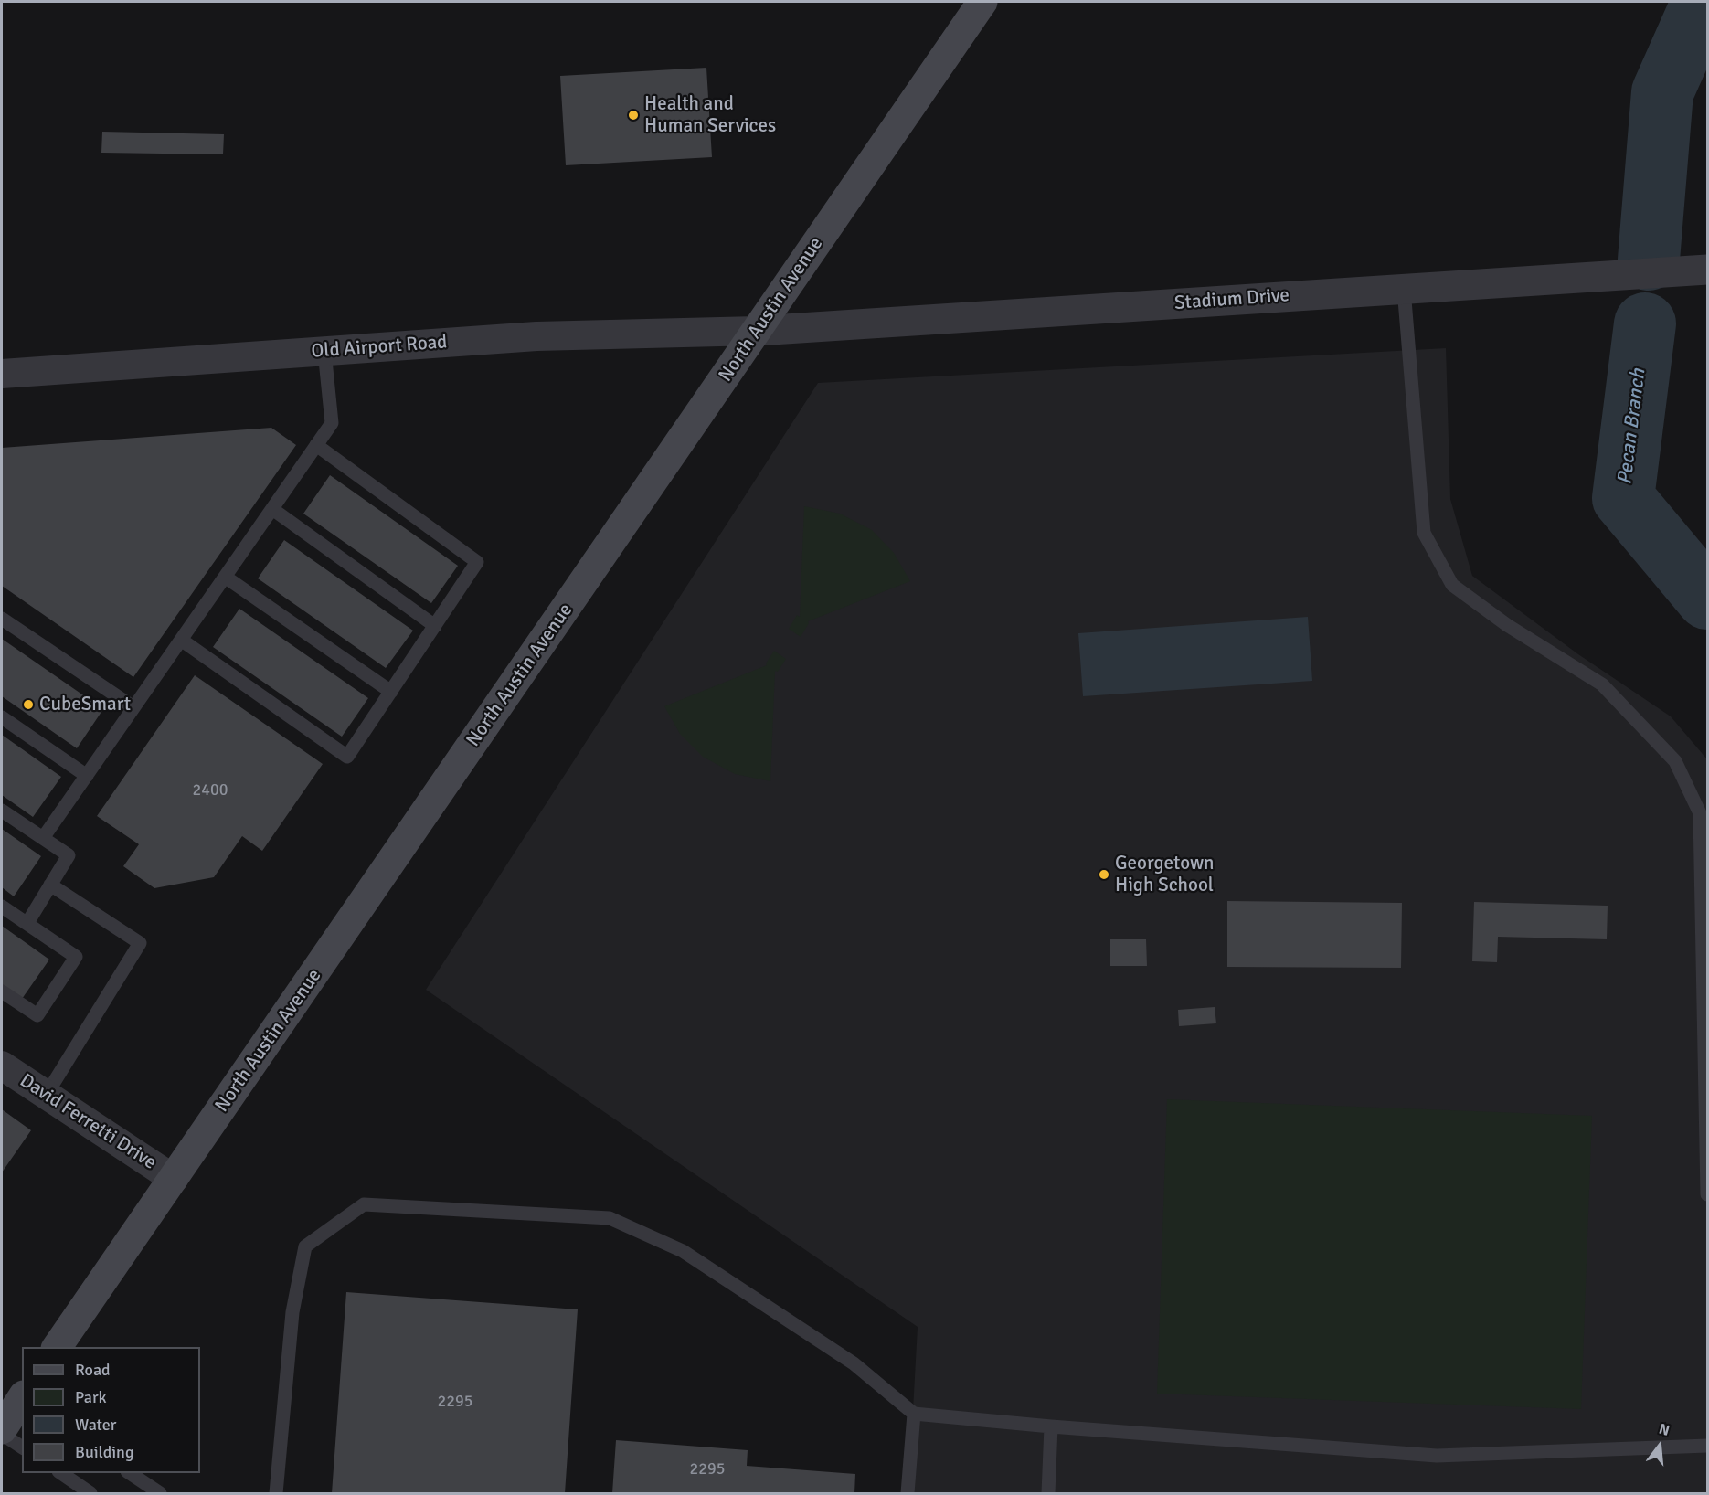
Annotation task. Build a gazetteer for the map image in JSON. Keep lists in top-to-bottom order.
{
  "streets": {
    "main road": ["North Austin Avenue"],
    "street": ["Stadium Drive", "Old Airport Road", "David Ferretti Drive"]
  },
  "crossings": [
    ["Stadium Drive", "North Austin Avenue"],
    ["Stadium Drive", "Old Airport Road"],
    ["North Austin Avenue", "Old Airport Road"],
    ["North Austin Avenue", "David Ferretti Drive"]
  ],
  "water": ["Pecan Branch"],
  "places": ["Health and Human Services", "CubeSmart", "Georgetown High School"],
  "house_numbers": ["2400", "2295", "2295"],
  "legend": [
    "Road",
    "Park",
    "Water",
    "Building"
  ],
  "north": "top"
}
